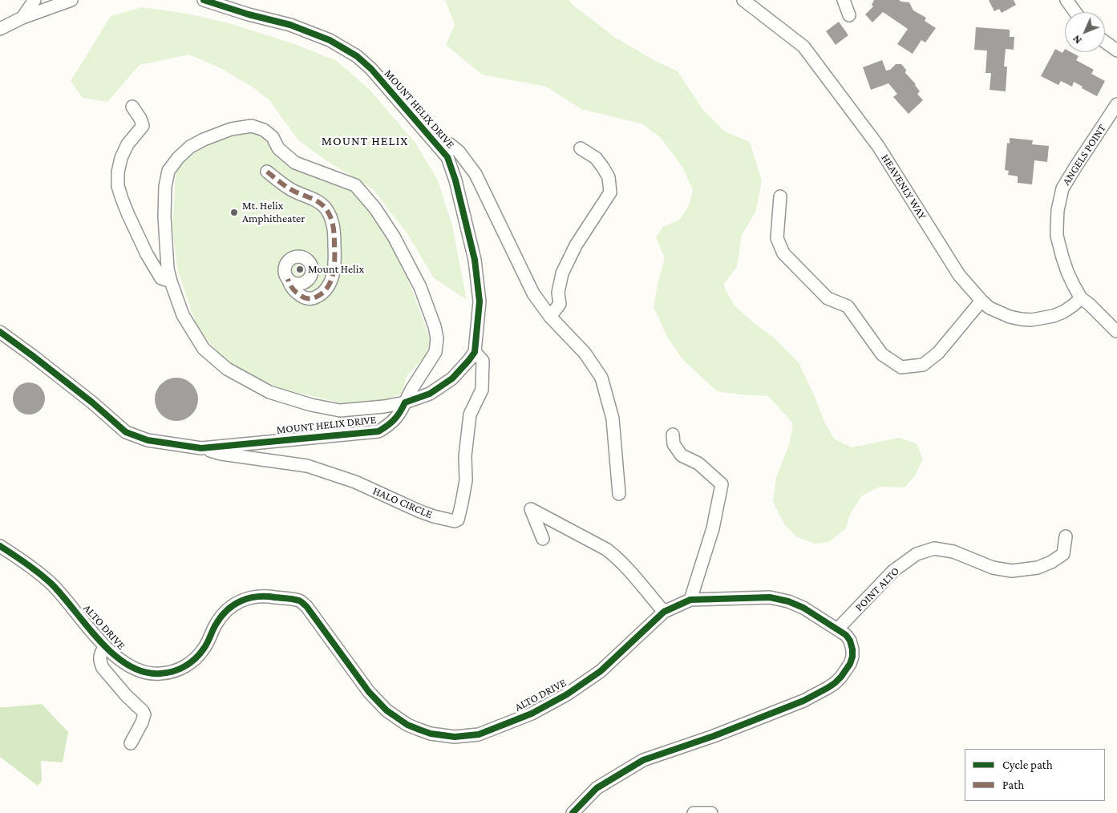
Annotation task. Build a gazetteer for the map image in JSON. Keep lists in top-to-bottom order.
{
  "streets": {
    "street": [
      "MOUNT HELIX DRIVE",
      "ANGELS POINT",
      "HEAVENLY WAY",
      "HALO CIRCLE",
      "POINT ALTO",
      "ALTO DRIVE"
    ]
  },
  "crossings": [
    ["MOUNT HELIX DRIVE", "HALO CIRCLE"],
    ["ANGELS POINT", "HEAVENLY WAY"],
    ["POINT ALTO", "ALTO DRIVE"]
  ],
  "districts": ["MOUNT HELIX"],
  "places": ["Mt. Helix Amphitheater", "Mount Helix"],
  "legend": ["Cycle path", "Path"],
  "north": "bottom left"
}
